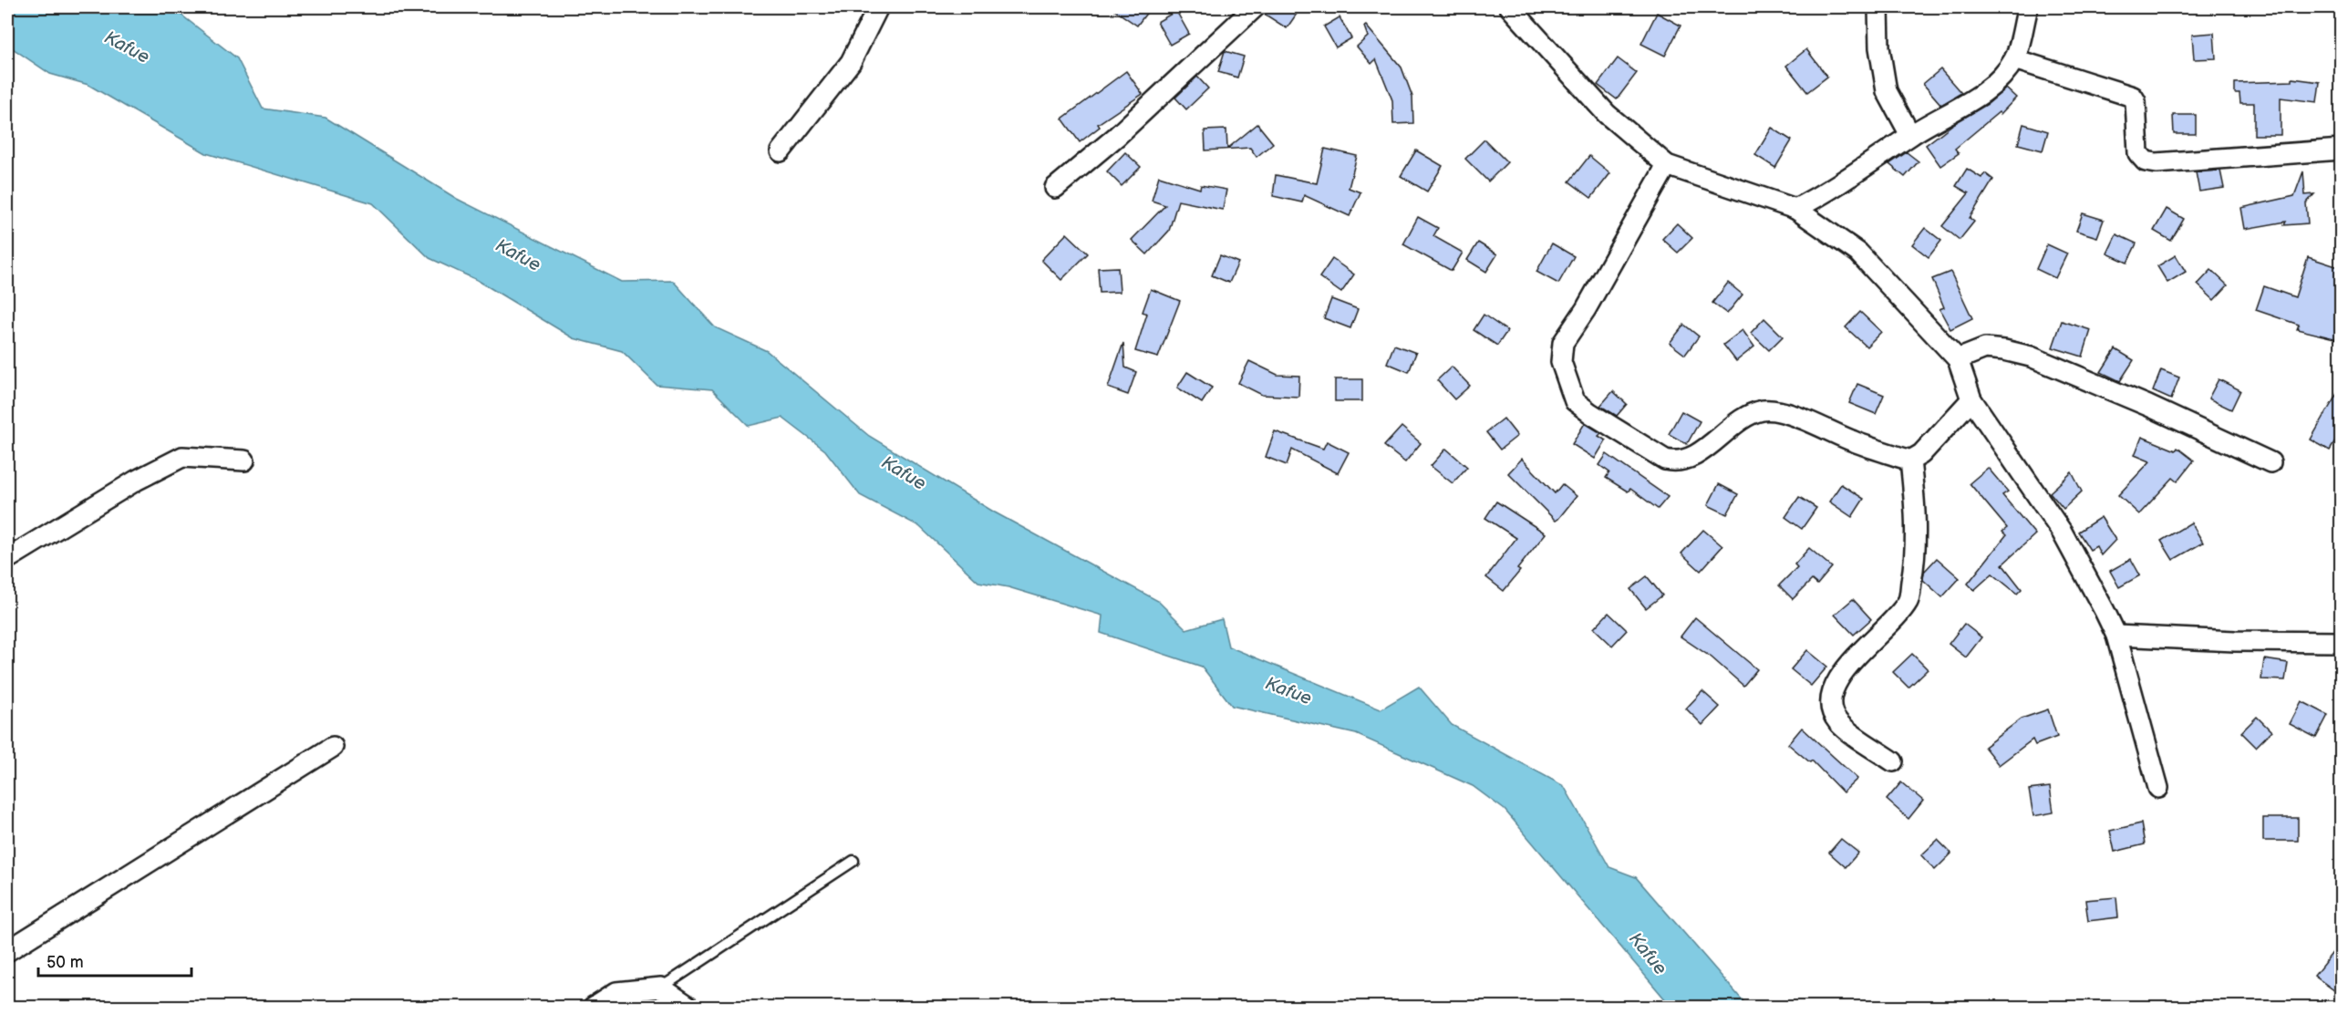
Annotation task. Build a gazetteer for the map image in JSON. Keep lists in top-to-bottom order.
{
  "water": ["Kafue"],
  "scale_bar": "50 m"
}
